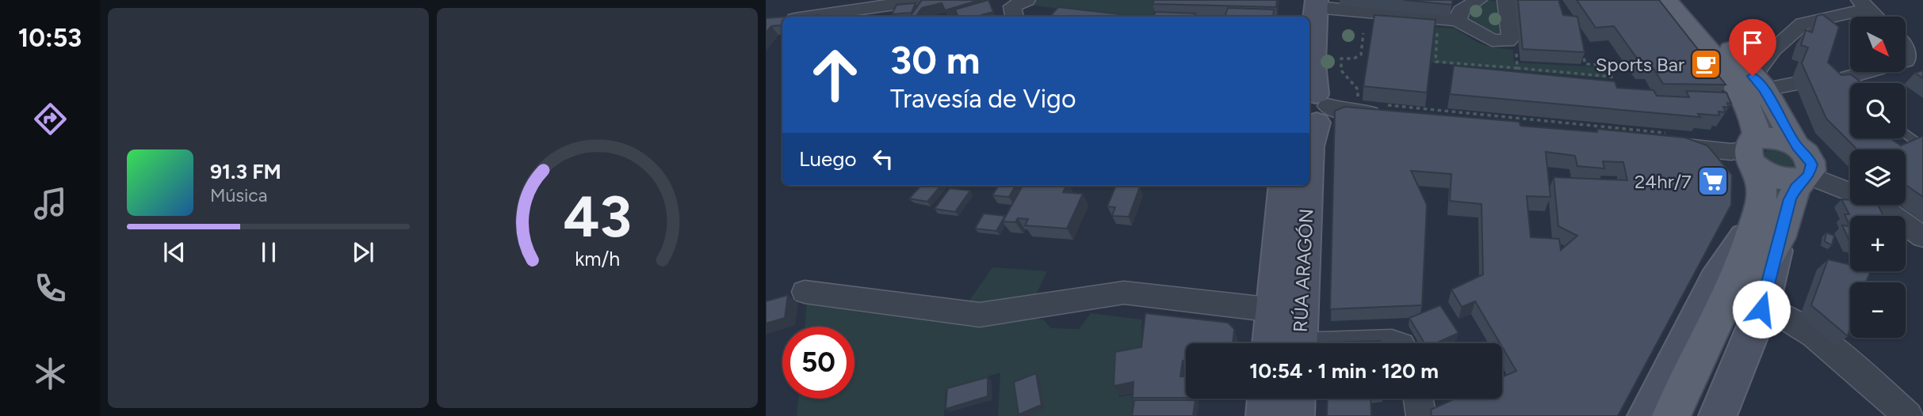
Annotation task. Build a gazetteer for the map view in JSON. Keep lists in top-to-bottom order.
{
  "streets": {
    "main road": ["RÚA ARAGÓN"]
  },
  "places": {
    "cafe": ["Sports Bar"],
    "supermarket": ["24hr/7"]
  },
  "north": "bottom right",
  "page": {
    "tabs": "10:53",
    "map_buttons": ["+", "−"],
    "turn": ["30 m", "Travesía de Vigo"],
    "then": "Luego",
    "song": ["91.3 FM", "Música"],
    "limit": "50",
    "trip": "10:54 · 1 min · 120 m",
    "gauge": ["43", "km/h"]
  }
}
